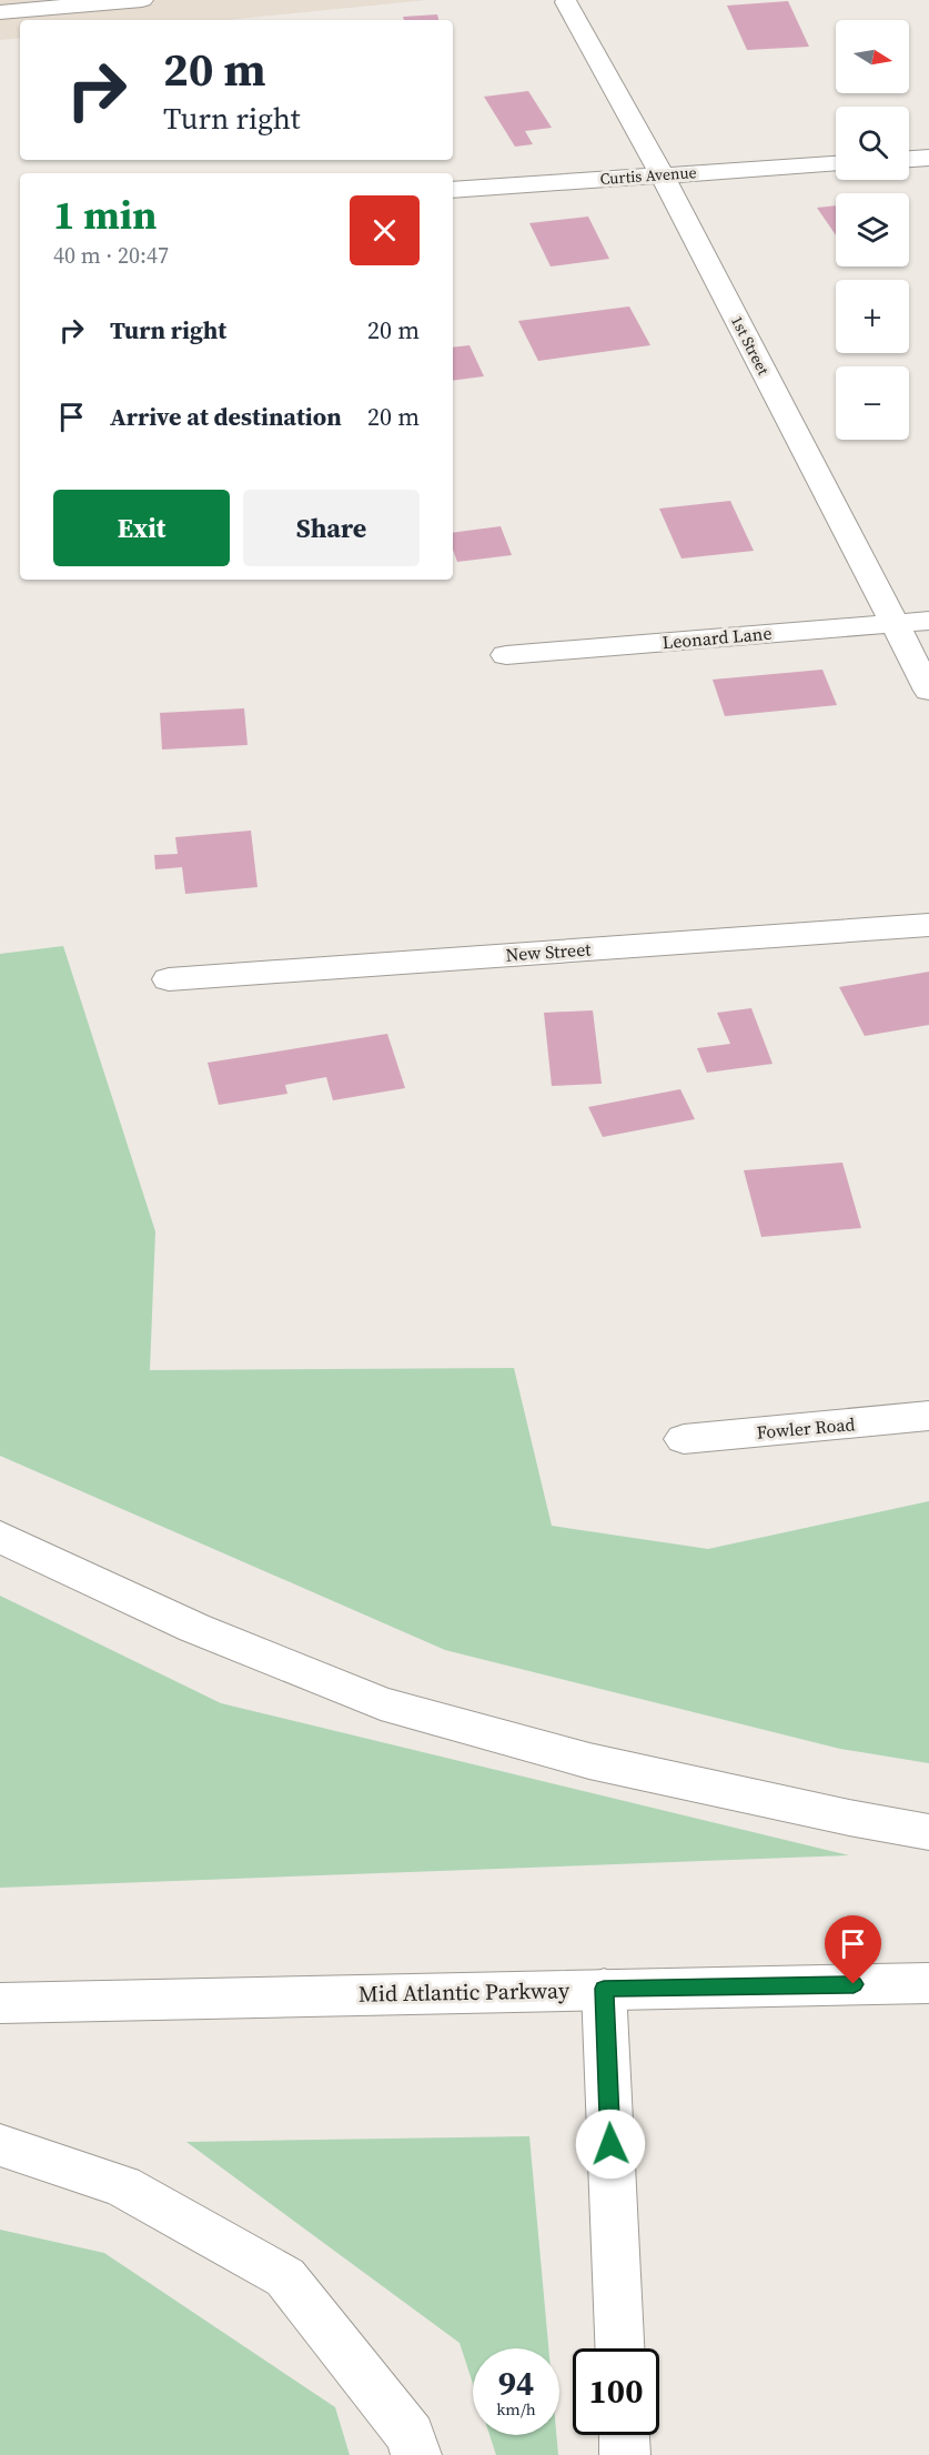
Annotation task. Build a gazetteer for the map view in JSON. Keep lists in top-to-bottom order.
{
  "streets": {
    "main road": [
      "Curtis Avenue",
      "1st Street",
      "Leonard Lane",
      "New Street",
      "Fowler Road",
      "Mid Atlantic Parkway"
    ]
  },
  "crossings": [
    ["Curtis Avenue", "1st Street"],
    ["1st Street", "Leonard Lane"]
  ],
  "north": "right",
  "page": {
    "map_buttons": ["+", "−"],
    "turn": ["20 m", "Turn right"],
    "heading": ["1 min", "40 m · 20:47"],
    "list": [
      {
        "name": "Turn right",
        "value": "20 m"
      },
      {
        "name": "Arrive at destination",
        "value": "20 m"
      }
    ],
    "buttons": ["Exit", "Share"],
    "speed": "94 km/h",
    "limit": "100"
  }
}
